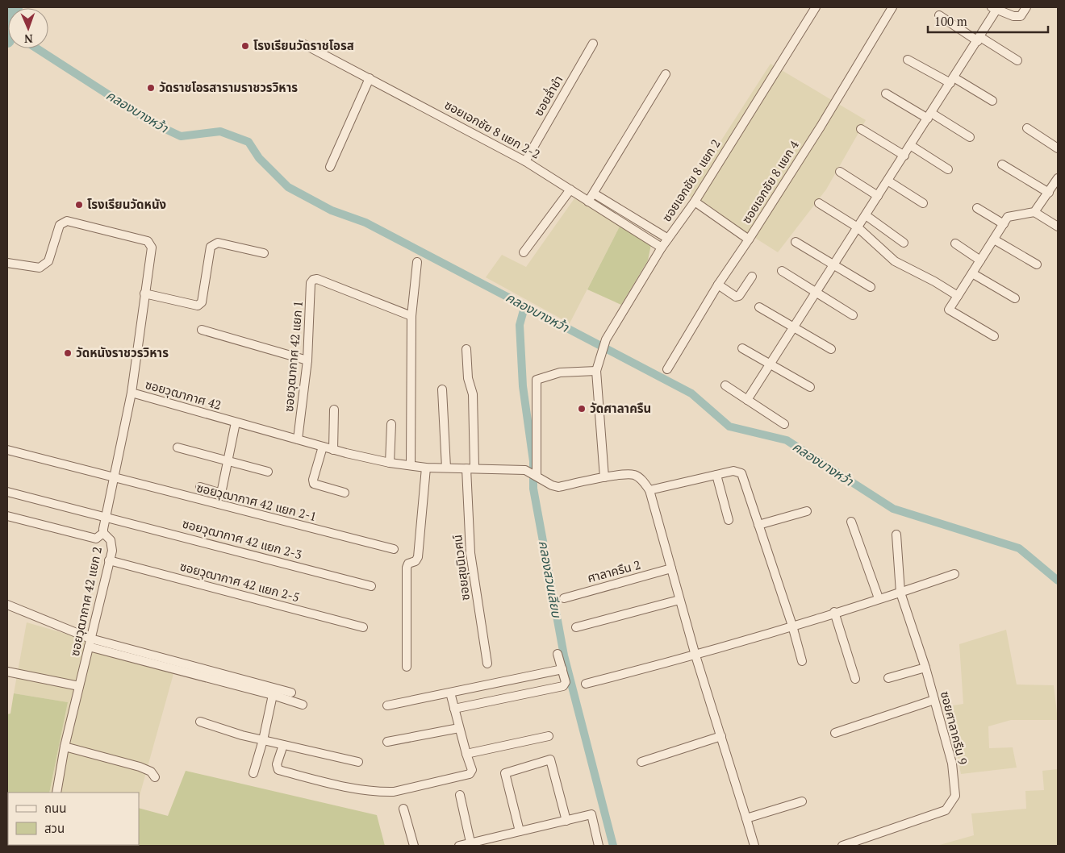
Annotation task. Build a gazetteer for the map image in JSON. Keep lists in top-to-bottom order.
{
  "streets": {
    "street": [
      "ซอยล่ำชำ",
      "ซอยเอกชัย 8 แยก 2-2",
      "ซอยเอกชัย 8 แยก 2",
      "ซอยเอกชัย 8 แยก 4",
      "ซอยวุฒากาศ 42 แยก 1",
      "ซอยวุฒากาศ 42",
      "ซอยวุฒากาศ 42 แยก 2-1",
      "ซอยวุฒากาศ 42 แยก 2-3",
      "ซอยสุขนิเวศน์",
      "ศาลาครืน 2",
      "ซอยวุฒากาศ 42 แยก 2-5",
      "ซอยวุฒากาศ 42 แยก 2",
      "ซอยศาลาครืน 9"
    ]
  },
  "crossings": [
    ["ซอยล่ำชำ", "ซอยเอกชัย 8 แยก 2-2"],
    ["ซอยเอกชัย 8 แยก 2-2", "ซอยเอกชัย 8 แยก 2"],
    ["ซอยวุฒากาศ 42 แยก 1", "ซอยวุฒากาศ 42"],
    ["ซอยวุฒากาศ 42", "ซอยสุขนิเวศน์"],
    ["ซอยวุฒากาศ 42", "ซอยวุฒากาศ 42 แยก 2"],
    ["ซอยวุฒากาศ 42 แยก 2-1", "ซอยวุฒากาศ 42 แยก 2"],
    ["ซอยวุฒากาศ 42 แยก 2-3", "ซอยวุฒากาศ 42 แยก 2"],
    ["ซอยวุฒากาศ 42 แยก 2-5", "ซอยวุฒากาศ 42 แยก 2"]
  ],
  "water": ["คลองบางหว้า", "คลองสวนเลียบ"],
  "places": [
    "โรงเรียนวัดราชโอรส",
    "วัดราชโอรสารามราชวรวิหาร",
    "โรงเรียนวัดหนัง",
    "วัดหนังราชวรวิหาร",
    "วัดศาลาครืน"
  ],
  "legend": ["ถนน", "สวน"],
  "scale_bar": "100 m",
  "north": "bottom"
}
